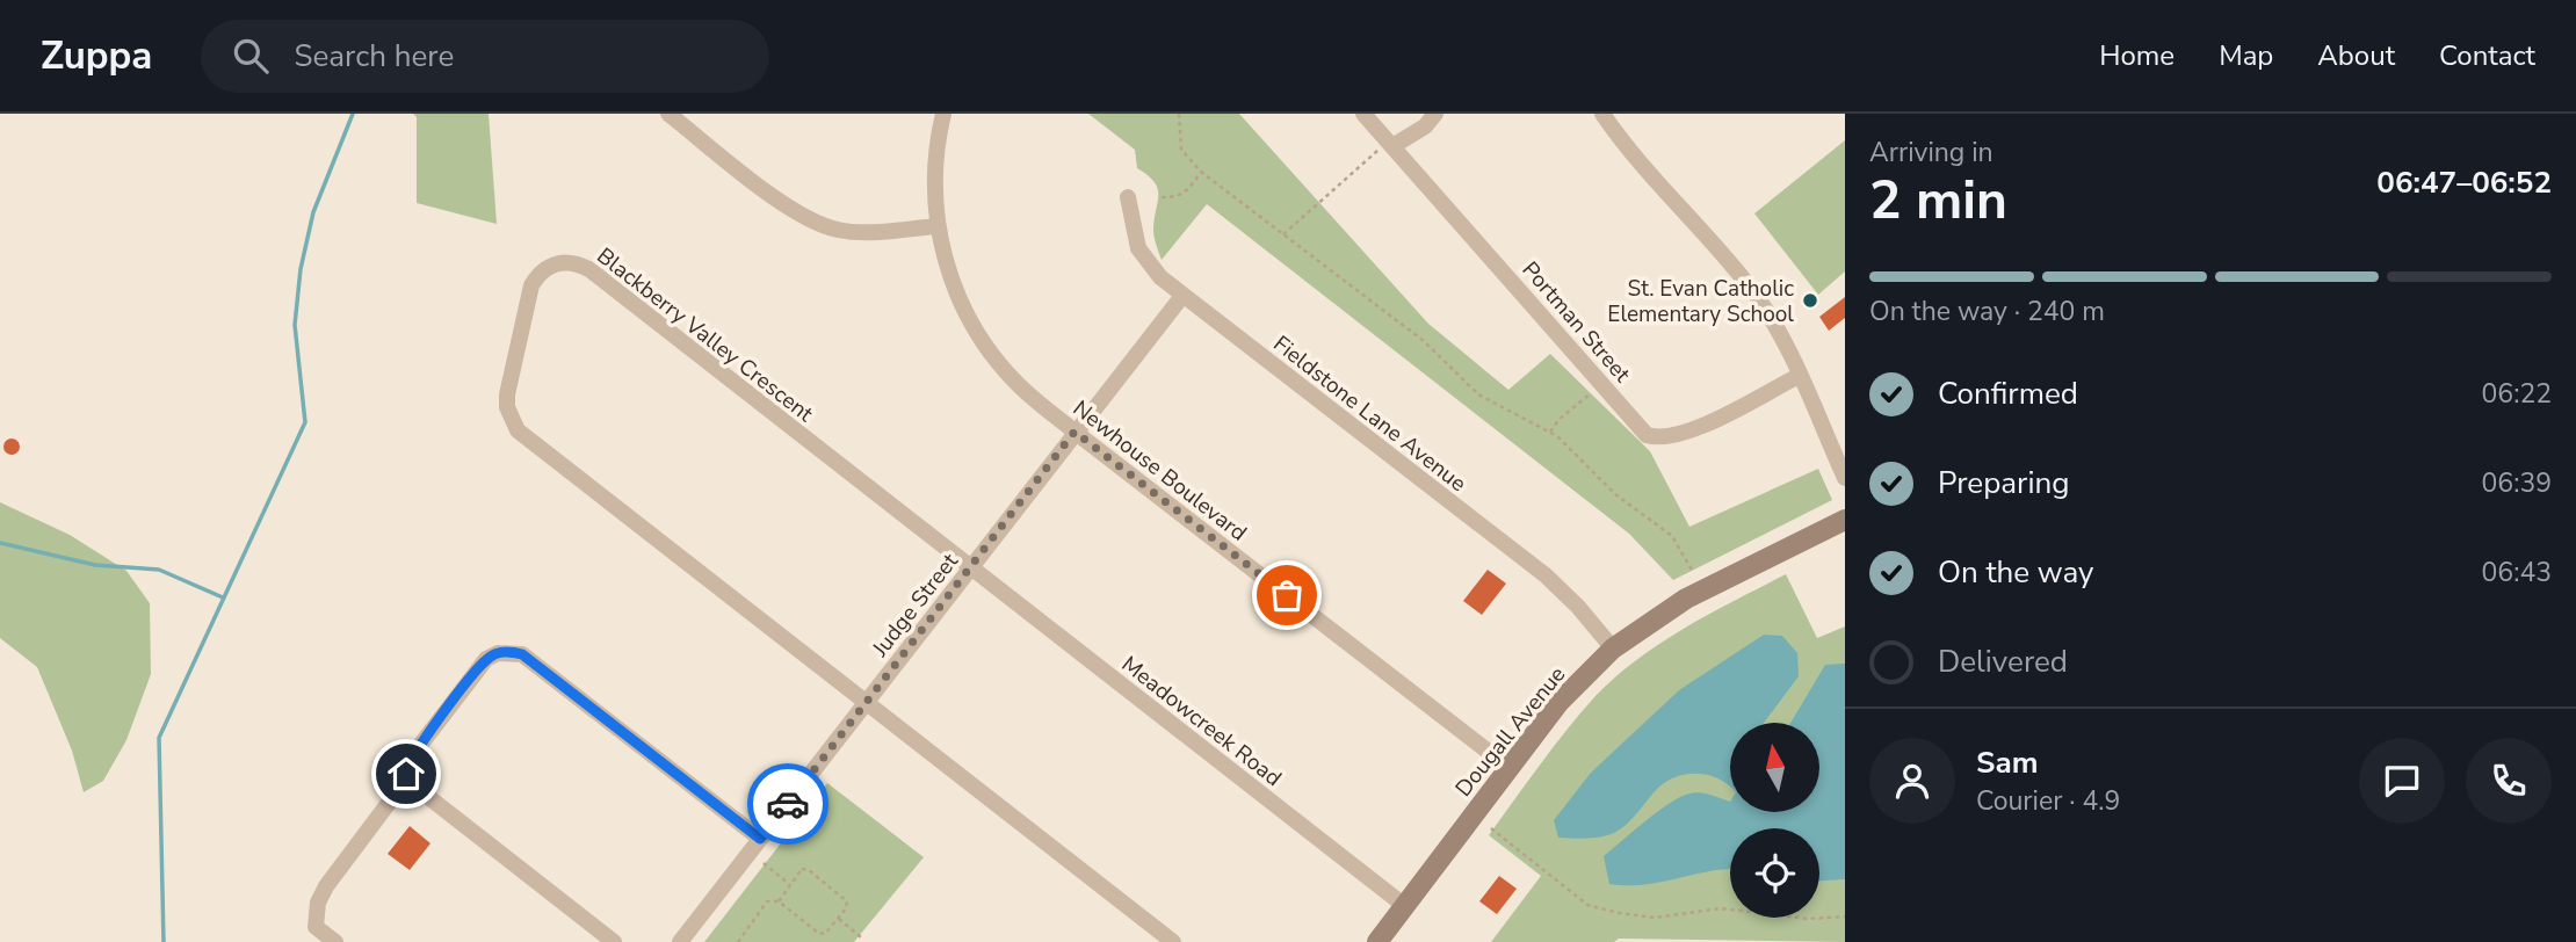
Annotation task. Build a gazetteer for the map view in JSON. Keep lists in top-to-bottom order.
{
  "streets": {
    "street": [
      "Portman Street",
      "Blackberry Valley Crescent",
      "Fieldstone Lane Avenue",
      "Newhouse Boulevard",
      "Judge Street",
      "Meadowcreek Road",
      "Dougall Avenue"
    ]
  },
  "crossings": [
    ["Blackberry Valley Crescent", "Judge Street"],
    ["Blackberry Valley Crescent", "Meadowcreek Road"],
    ["Fieldstone Lane Avenue", "Judge Street"],
    ["Fieldstone Lane Avenue", "Dougall Avenue"],
    ["Newhouse Boulevard", "Judge Street"],
    ["Newhouse Boulevard", "Dougall Avenue"],
    ["Judge Street", "Meadowcreek Road"],
    ["Meadowcreek Road", "Dougall Avenue"]
  ],
  "places": ["St. Evan Catholic Elementary School"],
  "north": "top",
  "page": {
    "header": "Zuppa",
    "search": "Search here",
    "nav": [
      "Home",
      "Map",
      "About",
      "Contact"
    ],
    "heading": ["2 min", "Arriving in", "06:47–06:52"],
    "panel": ["Sam", "Courier · 4.9"],
    "bar": "On the way · 240 m",
    "list": [
      ["Confirmed", "06:22"],
      ["Preparing", "06:39"],
      ["On the way", "06:43"],
      "Delivered"
    ]
  }
}
